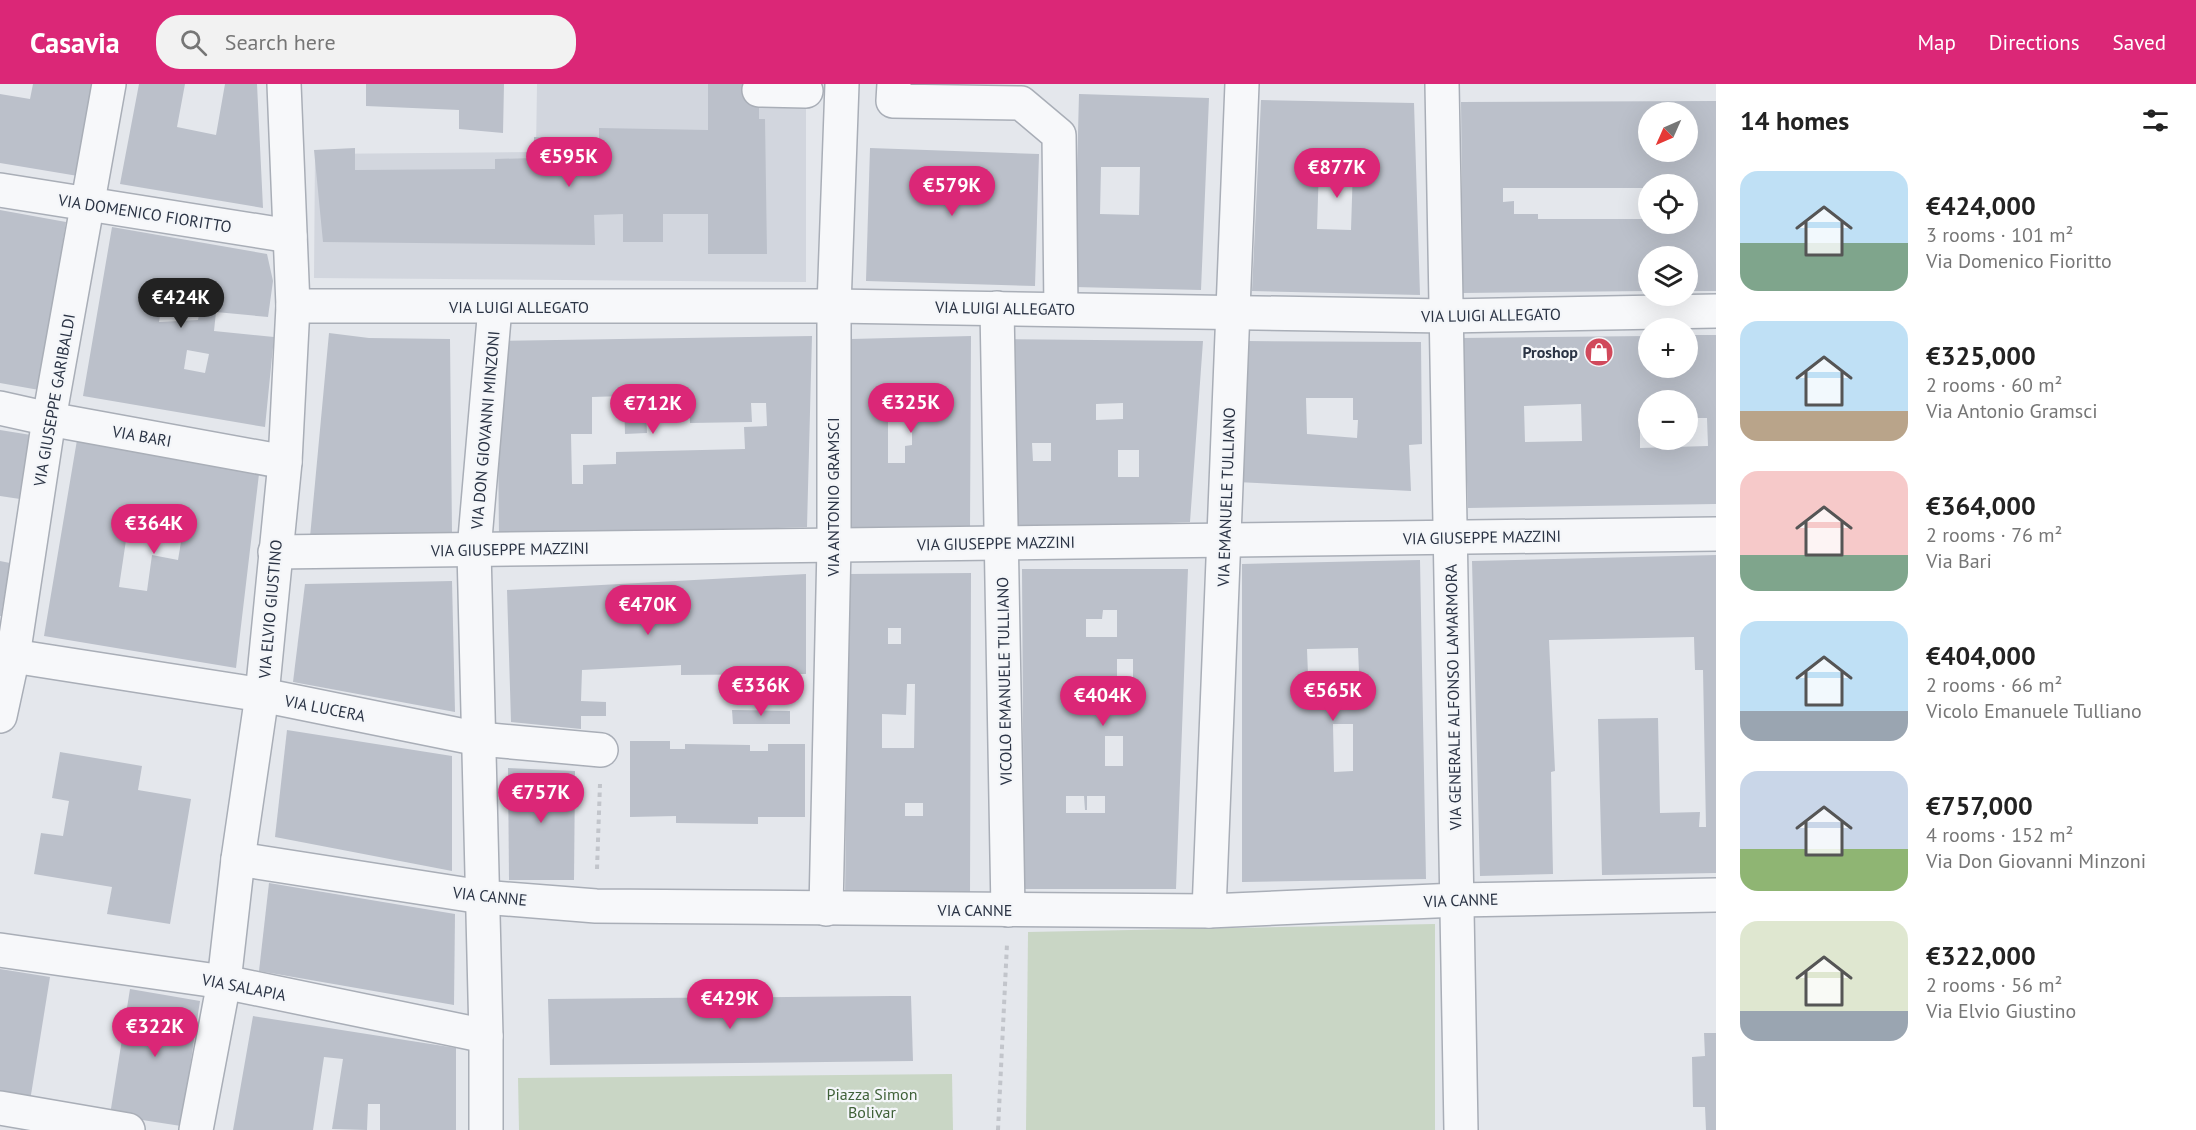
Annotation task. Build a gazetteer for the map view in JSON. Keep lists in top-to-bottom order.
{
  "streets": {
    "street": [
      "VIA DOMENICO FIORITTO",
      "VIA LUIGI ALLEGATO",
      "VIA GIUSEPPE GARIBALDI",
      "VIA DON GIOVANNI MINZONI",
      "VIA BARI",
      "VIA ANTONIO GRAMSCI",
      "VIA EMANUELE TULLIANO",
      "VIA GIUSEPPE MAZZINI",
      "VIA ELVIO GIUSTINO",
      "VICOLO EMANUELE TULLIANO",
      "VIA GENERALE ALFONSO LAMARMORA",
      "VIA LUCERA",
      "VIA CANNE",
      "VIA SALAPIA"
    ]
  },
  "crossings": [
    ["VIA DOMENICO FIORITTO", "VIA GIUSEPPE GARIBALDI"],
    ["VIA DOMENICO FIORITTO", "VIA ELVIO GIUSTINO"],
    ["VIA LUIGI ALLEGATO", "VIA DON GIOVANNI MINZONI"],
    ["VIA LUIGI ALLEGATO", "VIA ANTONIO GRAMSCI"],
    ["VIA LUIGI ALLEGATO", "VIA EMANUELE TULLIANO"],
    ["VIA LUIGI ALLEGATO", "VIA ELVIO GIUSTINO"],
    ["VIA LUIGI ALLEGATO", "VICOLO EMANUELE TULLIANO"],
    ["VIA LUIGI ALLEGATO", "VIA GENERALE ALFONSO LAMARMORA"],
    ["VIA GIUSEPPE GARIBALDI", "VIA BARI"],
    ["VIA GIUSEPPE GARIBALDI", "VIA LUCERA"],
    ["VIA DON GIOVANNI MINZONI", "VIA GIUSEPPE MAZZINI"],
    ["VIA DON GIOVANNI MINZONI", "VIA LUCERA"],
    ["VIA DON GIOVANNI MINZONI", "VIA CANNE"],
    ["VIA DON GIOVANNI MINZONI", "VIA SALAPIA"],
    ["VIA BARI", "VIA ELVIO GIUSTINO"],
    ["VIA ANTONIO GRAMSCI", "VIA GIUSEPPE MAZZINI"],
    ["VIA ANTONIO GRAMSCI", "VIA CANNE"],
    ["VIA EMANUELE TULLIANO", "VIA GIUSEPPE MAZZINI"],
    ["VIA EMANUELE TULLIANO", "VIA CANNE"],
    ["VIA GIUSEPPE MAZZINI", "VIA ELVIO GIUSTINO"],
    ["VIA GIUSEPPE MAZZINI", "VICOLO EMANUELE TULLIANO"],
    ["VIA GIUSEPPE MAZZINI", "VIA GENERALE ALFONSO LAMARMORA"],
    ["VIA ELVIO GIUSTINO", "VIA LUCERA"],
    ["VIA ELVIO GIUSTINO", "VIA CANNE"],
    ["VIA ELVIO GIUSTINO", "VIA SALAPIA"],
    ["VICOLO EMANUELE TULLIANO", "VIA CANNE"],
    ["VIA GENERALE ALFONSO LAMARMORA", "VIA CANNE"]
  ],
  "parks": ["Piazza Simon Bolivar"],
  "places": {
    "shop": ["Proshop"]
  },
  "north": "bottom left",
  "page": {
    "header": "Casavia",
    "search": "Search here",
    "nav": ["Map", "Directions", "Saved"],
    "heading": "14 homes",
    "map_buttons": ["+", "−"],
    "price": [
      "€595K",
      "€877K",
      "€579K",
      "€424K",
      "€325K",
      "€712K",
      "€364K",
      "€470K",
      "€336K",
      "€565K",
      "€404K",
      "€757K",
      "€429K",
      "€322K"
    ],
    "list": [
      {
        "name": "€424,000",
        "note": "3 rooms · 101 m² · Via Domenico Fioritto"
      },
      {
        "name": "€325,000",
        "note": "2 rooms · 60 m² · Via Antonio Gramsci"
      },
      {
        "name": "€364,000",
        "note": "2 rooms · 76 m² · Via Bari"
      },
      {
        "name": "€404,000",
        "note": "2 rooms · 66 m² · Vicolo Emanuele Tulliano"
      },
      {
        "name": "€757,000",
        "note": "4 rooms · 152 m² · Via Don Giovanni Minzoni"
      },
      {
        "name": "€322,000",
        "note": "2 rooms · 56 m² · Via Elvio Giustino"
      }
    ]
  }
}
